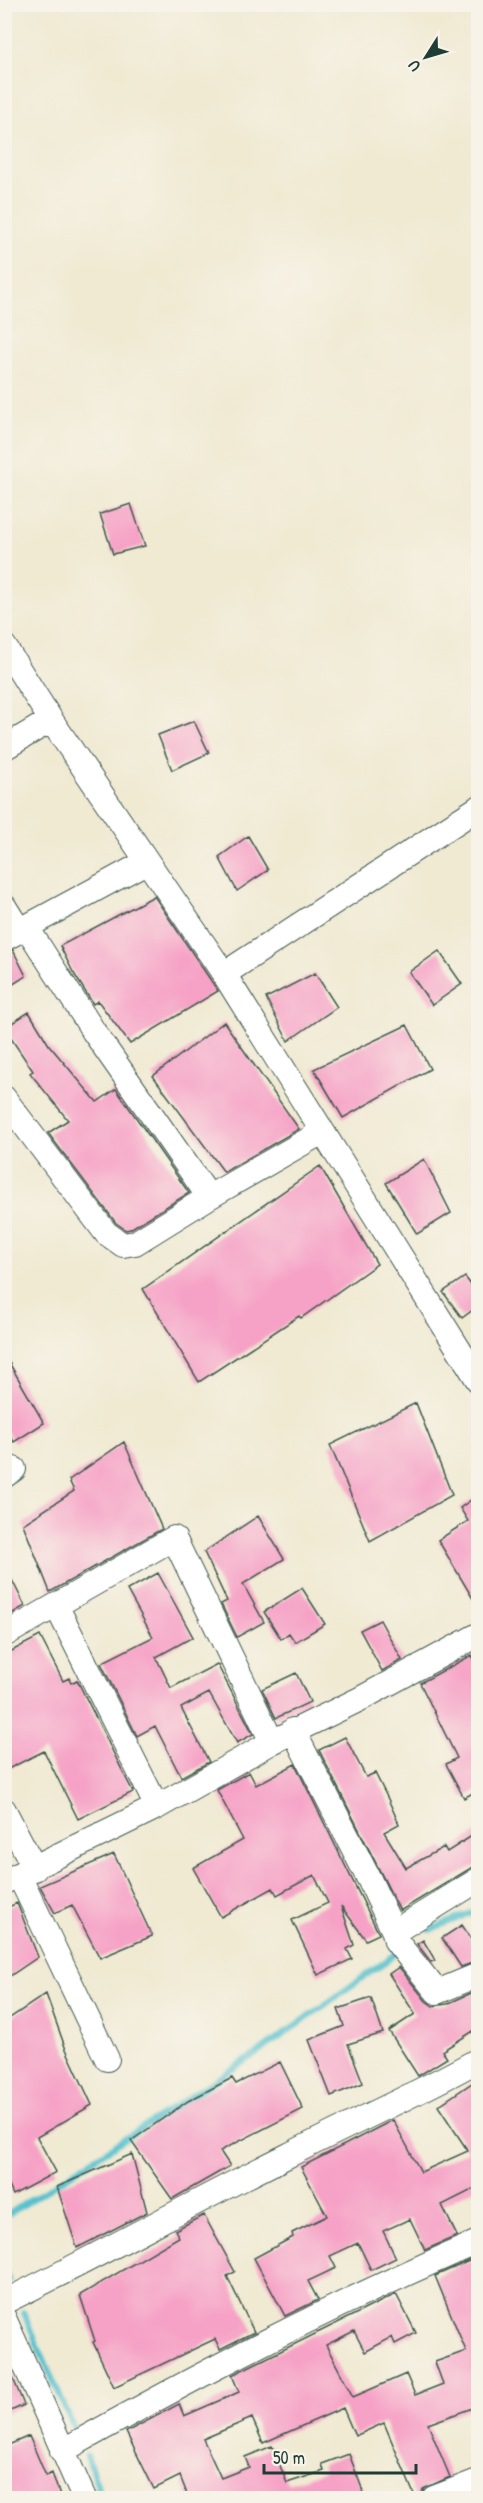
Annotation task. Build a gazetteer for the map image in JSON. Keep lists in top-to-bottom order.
{
  "scale_bar": "50 m",
  "north": "bottom left"
}
